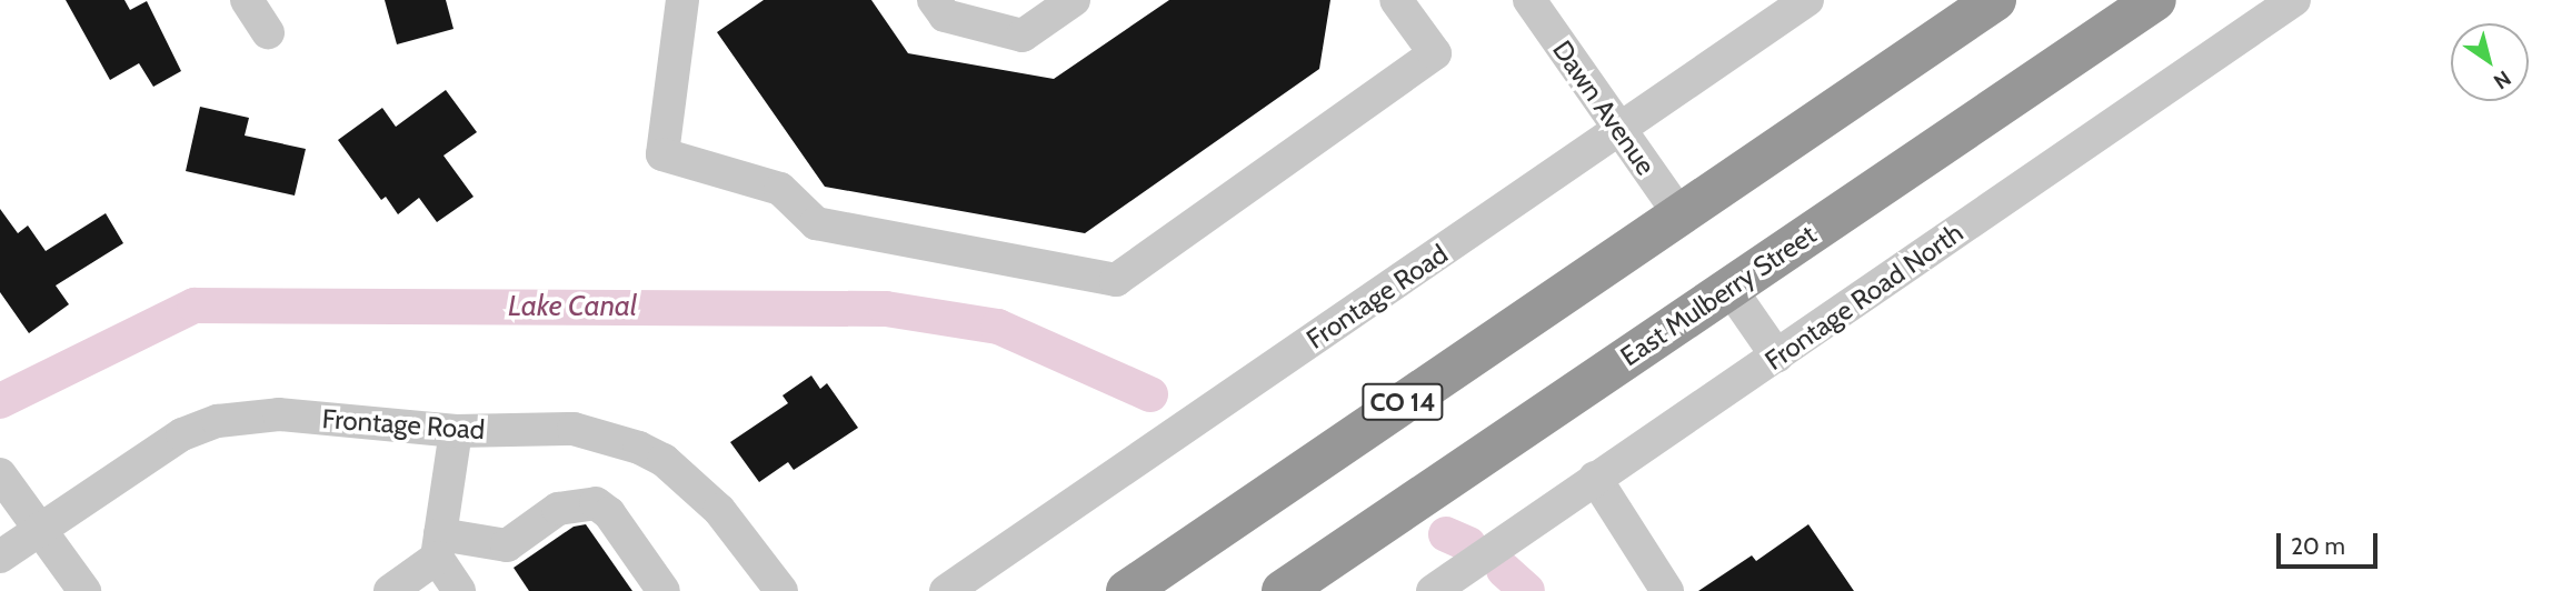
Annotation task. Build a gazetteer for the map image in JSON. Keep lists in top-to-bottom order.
{
  "streets": {
    "highway": ["East Mulberry Street", "CO 14"],
    "street": ["Dawn Avenue", "Frontage Road", "Frontage Road North"]
  },
  "crossings": [
    ["Dawn Avenue", "Frontage Road"],
    ["Dawn Avenue", "CO 14"]
  ],
  "water": ["Lake Canal"],
  "scale_bar": "20 m",
  "north": "bottom right"
}
